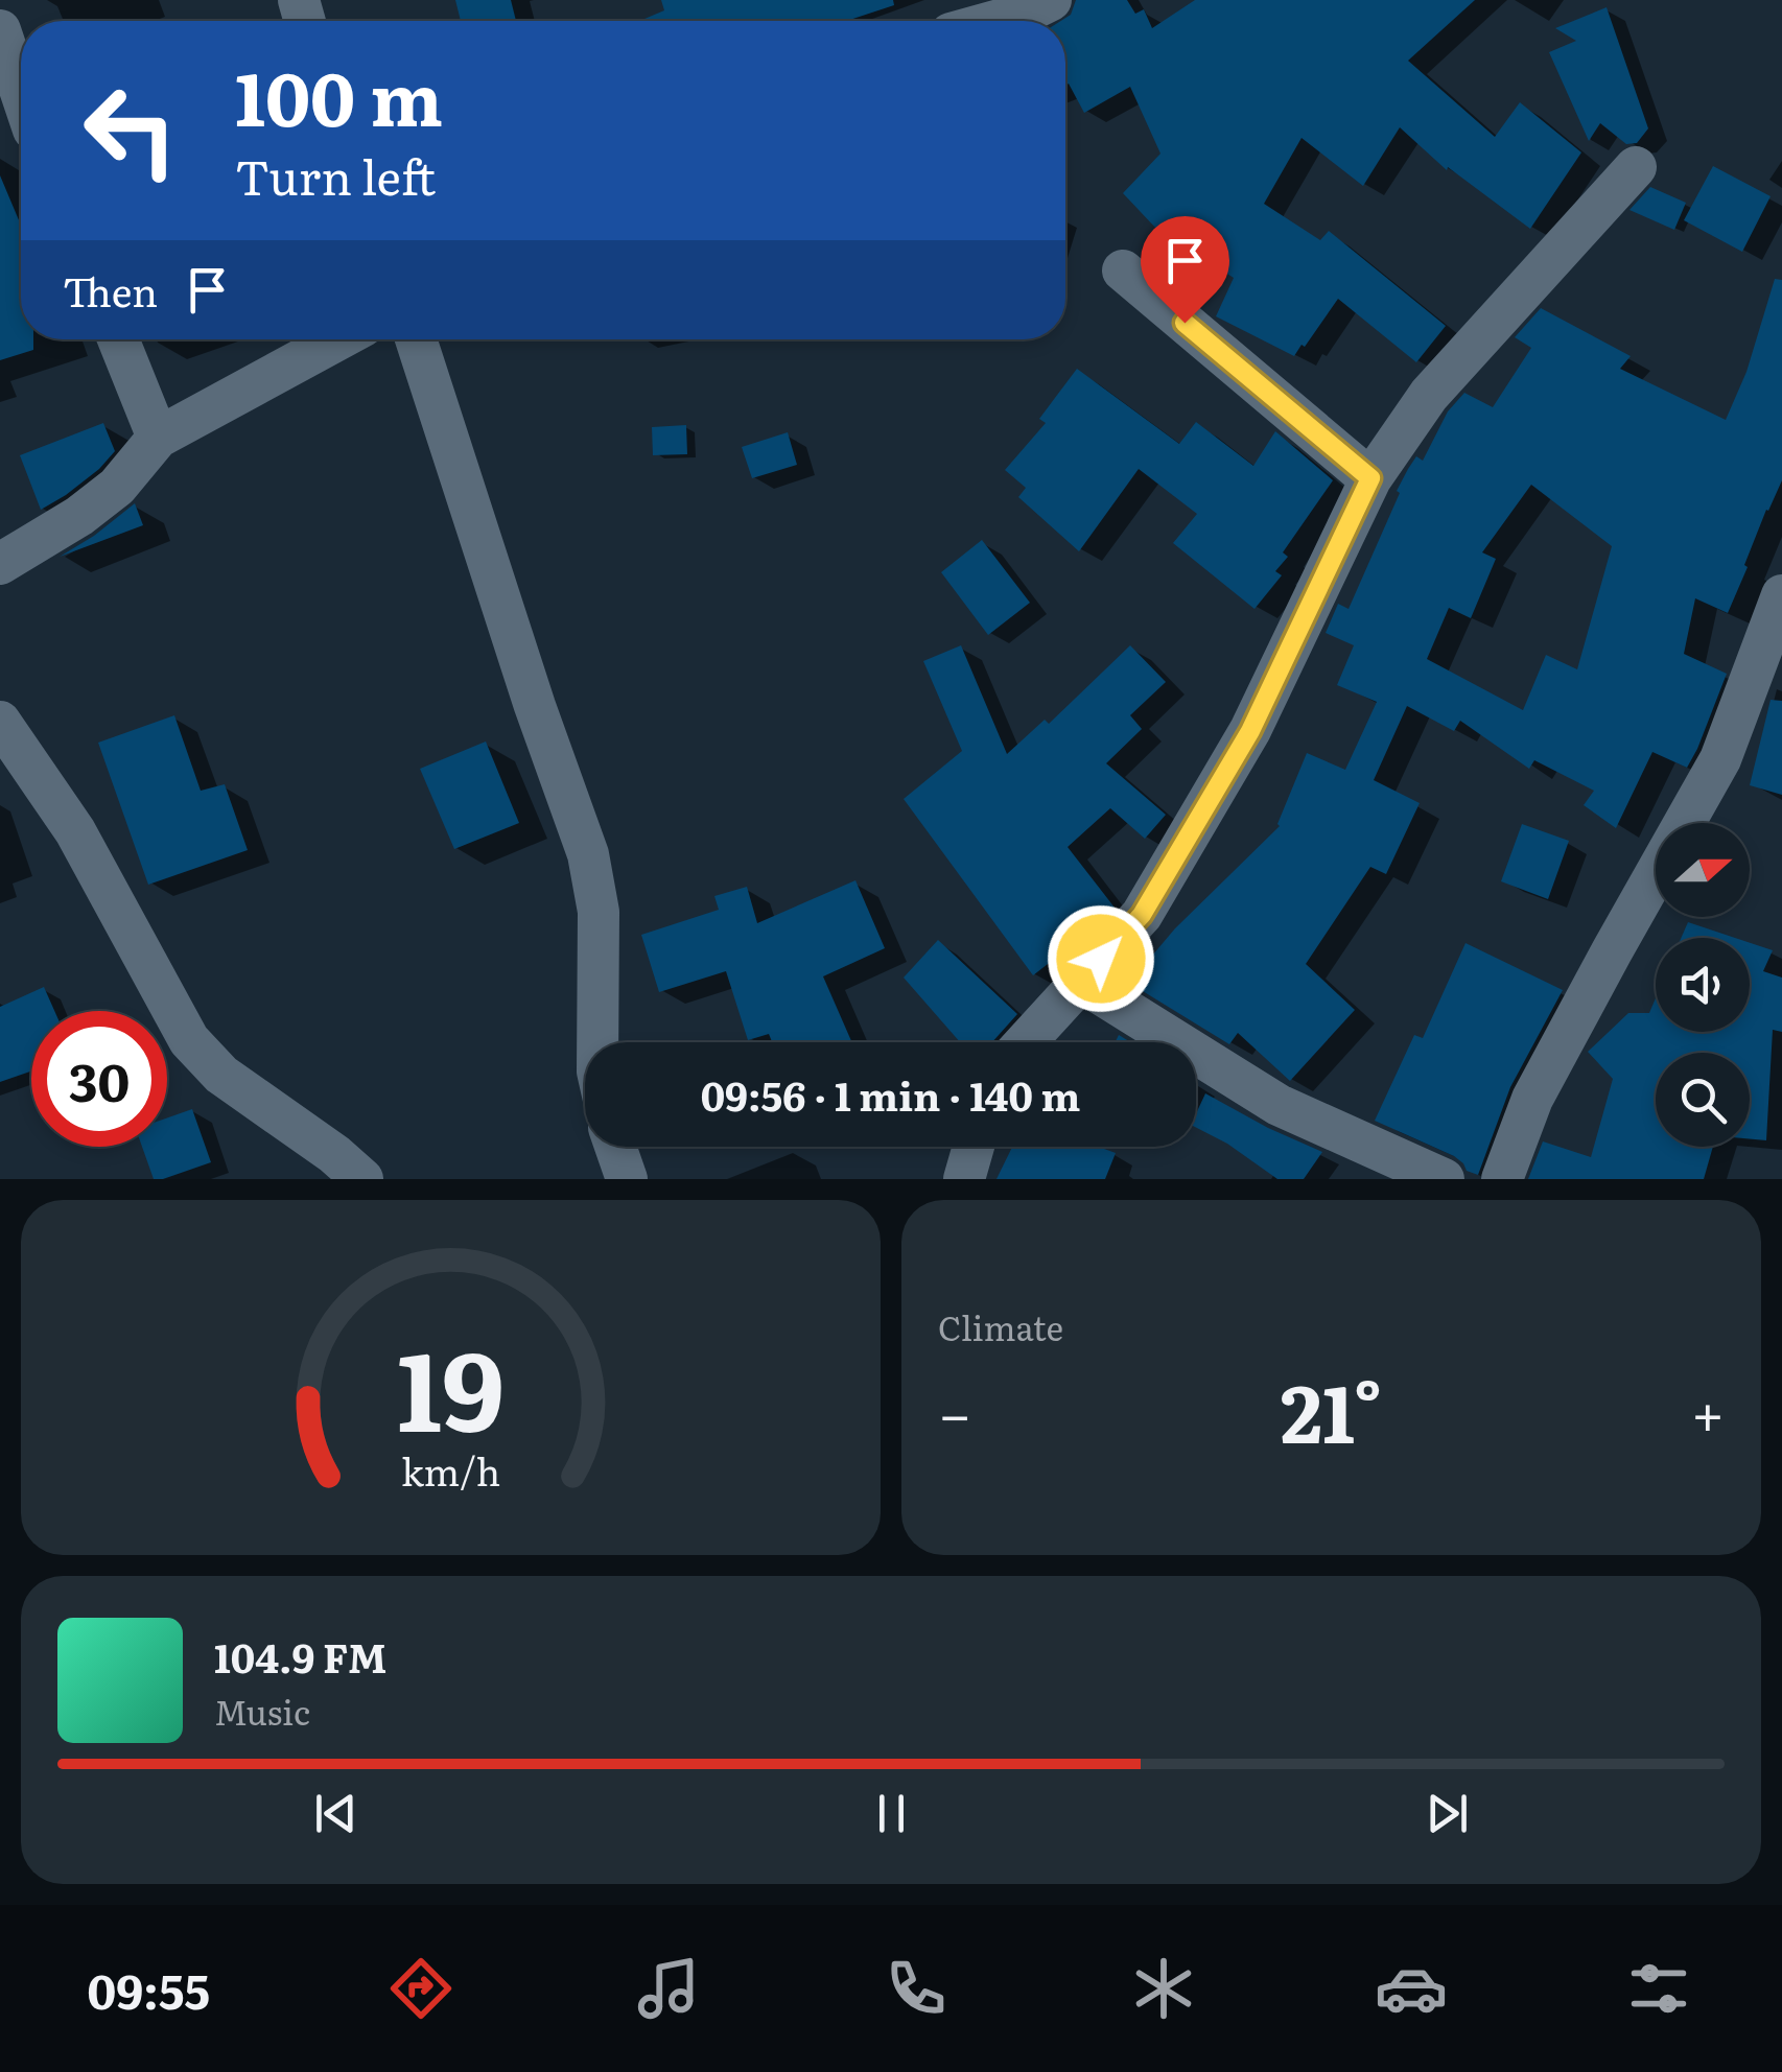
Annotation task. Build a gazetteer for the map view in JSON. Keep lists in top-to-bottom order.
{
  "north": "right",
  "page": {
    "turn": ["100 m", "Turn left"],
    "then": "Then",
    "limit": "30",
    "trip": "09:56 · 1 min · 140 m",
    "tile": "Climate",
    "heat": ["−", "21°", "+"],
    "song": ["104.9 FM", "Music"],
    "tabs": "09:55",
    "gauge": ["19", "km/h"]
  }
}
